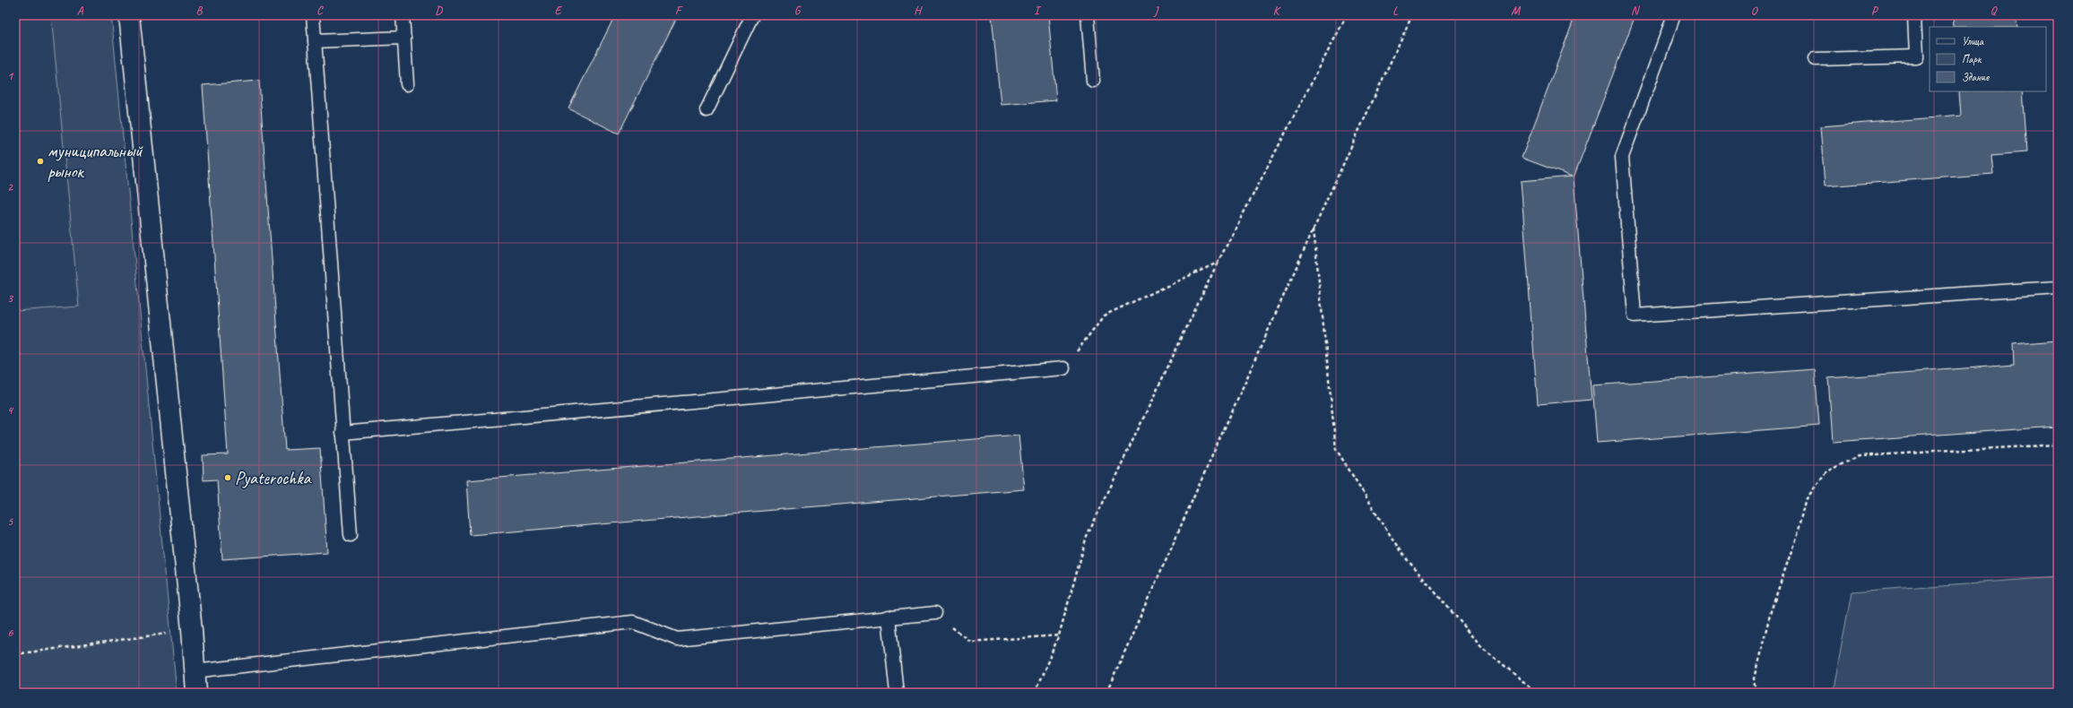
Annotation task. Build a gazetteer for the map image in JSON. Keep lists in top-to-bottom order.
{
  "places": ["муниципальный рынок", "Pyaterochka"],
  "legend": ["Улица", "Парк", "Здание"],
  "grid": {
    "columns": [
      "A",
      "B",
      "C",
      "D",
      "E",
      "F",
      "G",
      "H",
      "I",
      "J",
      "K",
      "L",
      "M",
      "N",
      "O",
      "P",
      "Q"
    ],
    "rows": [
      "1",
      "2",
      "3",
      "4",
      "5",
      "6"
    ]
  }
}
